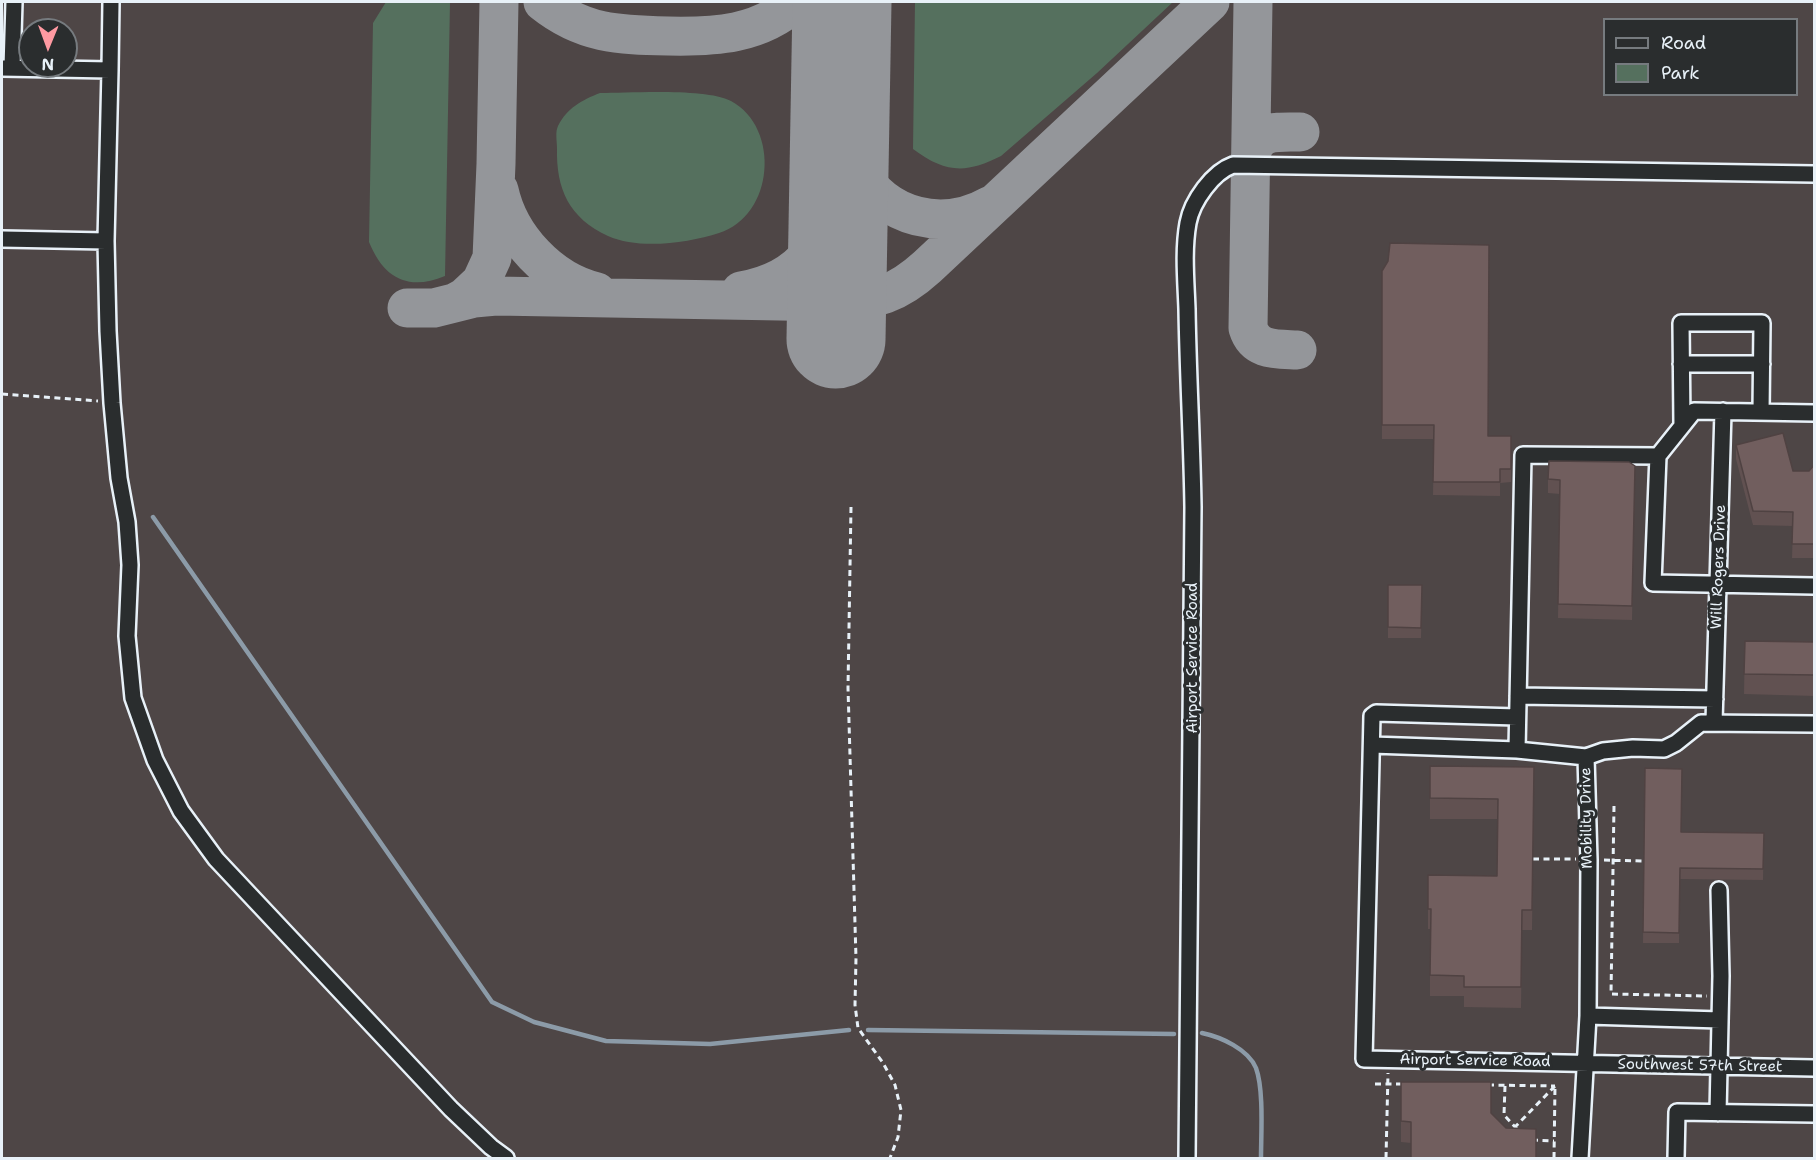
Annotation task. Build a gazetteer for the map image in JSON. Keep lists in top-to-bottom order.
{
  "streets": {
    "lane": [
      "Will Rogers Drive",
      "Airport Service Road",
      "Mobility Drive",
      "Southwest 57th Street"
    ]
  },
  "crossings": [
    ["Airport Service Road", "Mobility Drive"],
    ["Airport Service Road", "Southwest 57th Street"],
    ["Mobility Drive", "Southwest 57th Street"]
  ],
  "legend": ["Road", "Park"],
  "north": "bottom"
}
